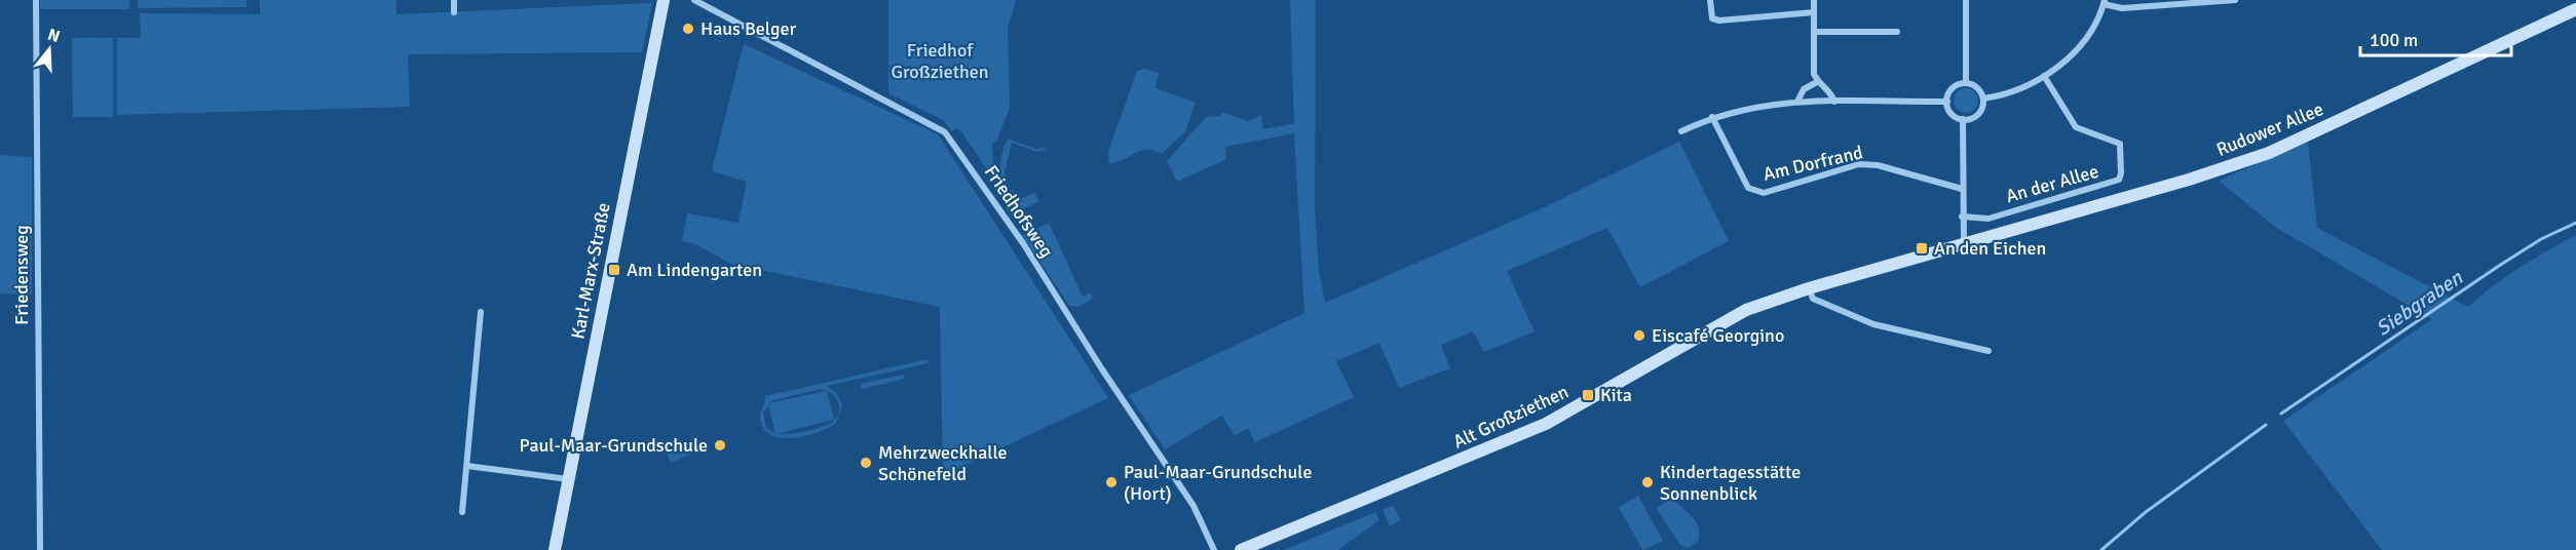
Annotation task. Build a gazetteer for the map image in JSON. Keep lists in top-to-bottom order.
{
  "streets": {
    "street": [
      "Rudower Allee",
      "Am Dorfrand",
      "An der Allee",
      "Friedhofsweg",
      "Karl-Marx-Straße",
      "Friedensweg",
      "Alt Großziethen"
    ]
  },
  "crossings": [
    ["Rudower Allee", "Alt Großziethen"]
  ],
  "water": ["Siebgraben"],
  "parks": ["Friedhof Großziethen"],
  "places": {
    "other": [
      "Haus Belger",
      "Eiscafé Georgino",
      "Paul-Maar-Grundschule",
      "Mehrzweckhalle Schönefeld",
      "Paul-Maar-Grundschule (Hort)",
      "Kindertagesstätte Sonnenblick"
    ],
    "transit": ["An den Eichen", "Am Lindengarten", "Kita"]
  },
  "scale_bar": "100 m",
  "north": "top"
}
